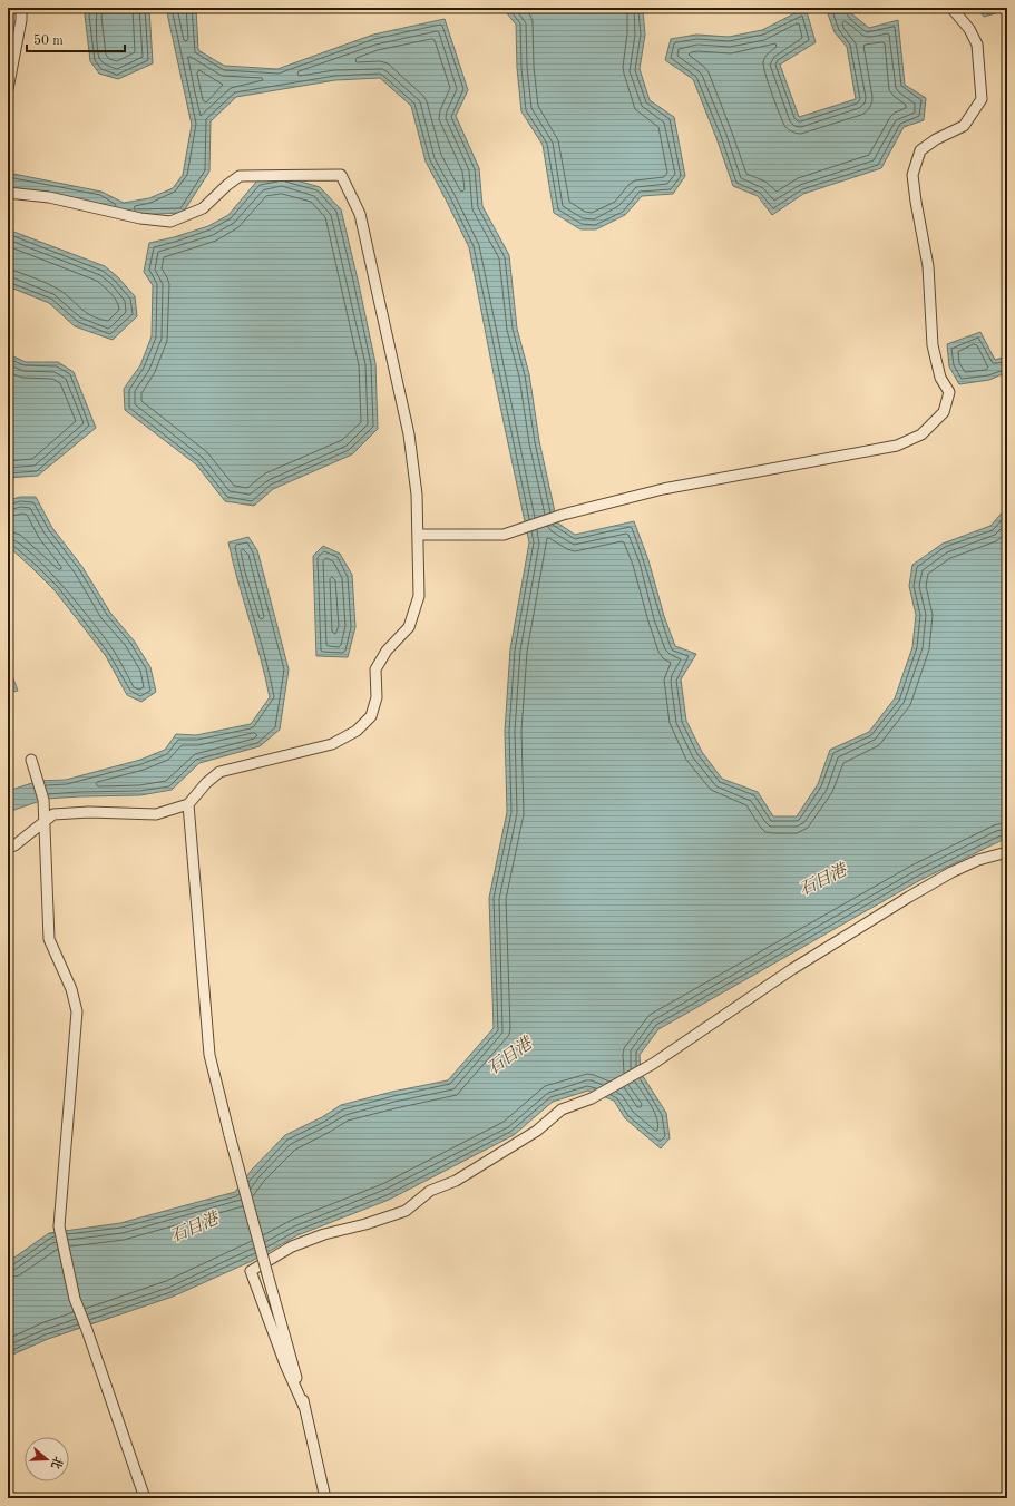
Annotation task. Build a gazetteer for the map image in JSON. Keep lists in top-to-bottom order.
{
  "water": ["石目港"],
  "scale_bar": "50 m",
  "north": "right"
}
